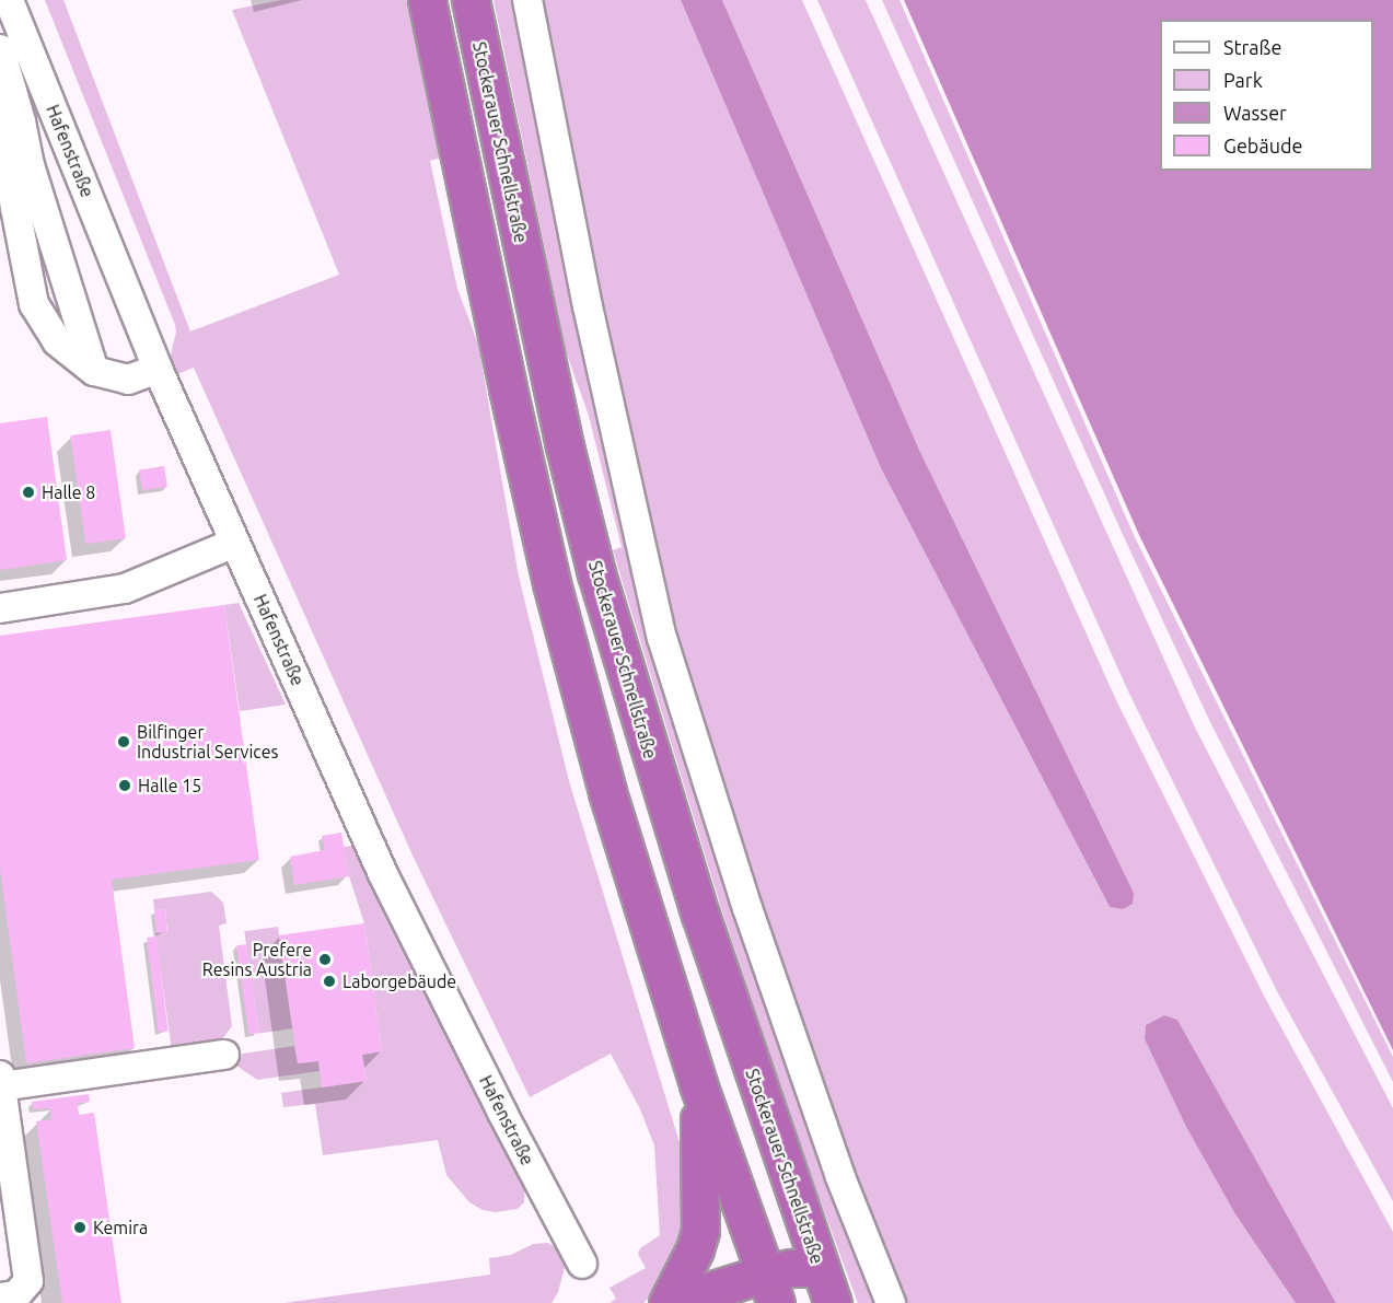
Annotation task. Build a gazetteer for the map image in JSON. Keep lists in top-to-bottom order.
{
  "streets": {
    "highway": ["Stockerauer Schnellstraße"],
    "street": ["Hafenstraße"]
  },
  "places": [
    "Halle 8",
    "Bilfinger Industrial Services",
    "Halle 15",
    "Prefere Resins Austria",
    "Laborgebäude",
    "Kemira"
  ],
  "legend": [
    "Straße",
    "Park",
    "Wasser",
    "Gebäude"
  ]
}
